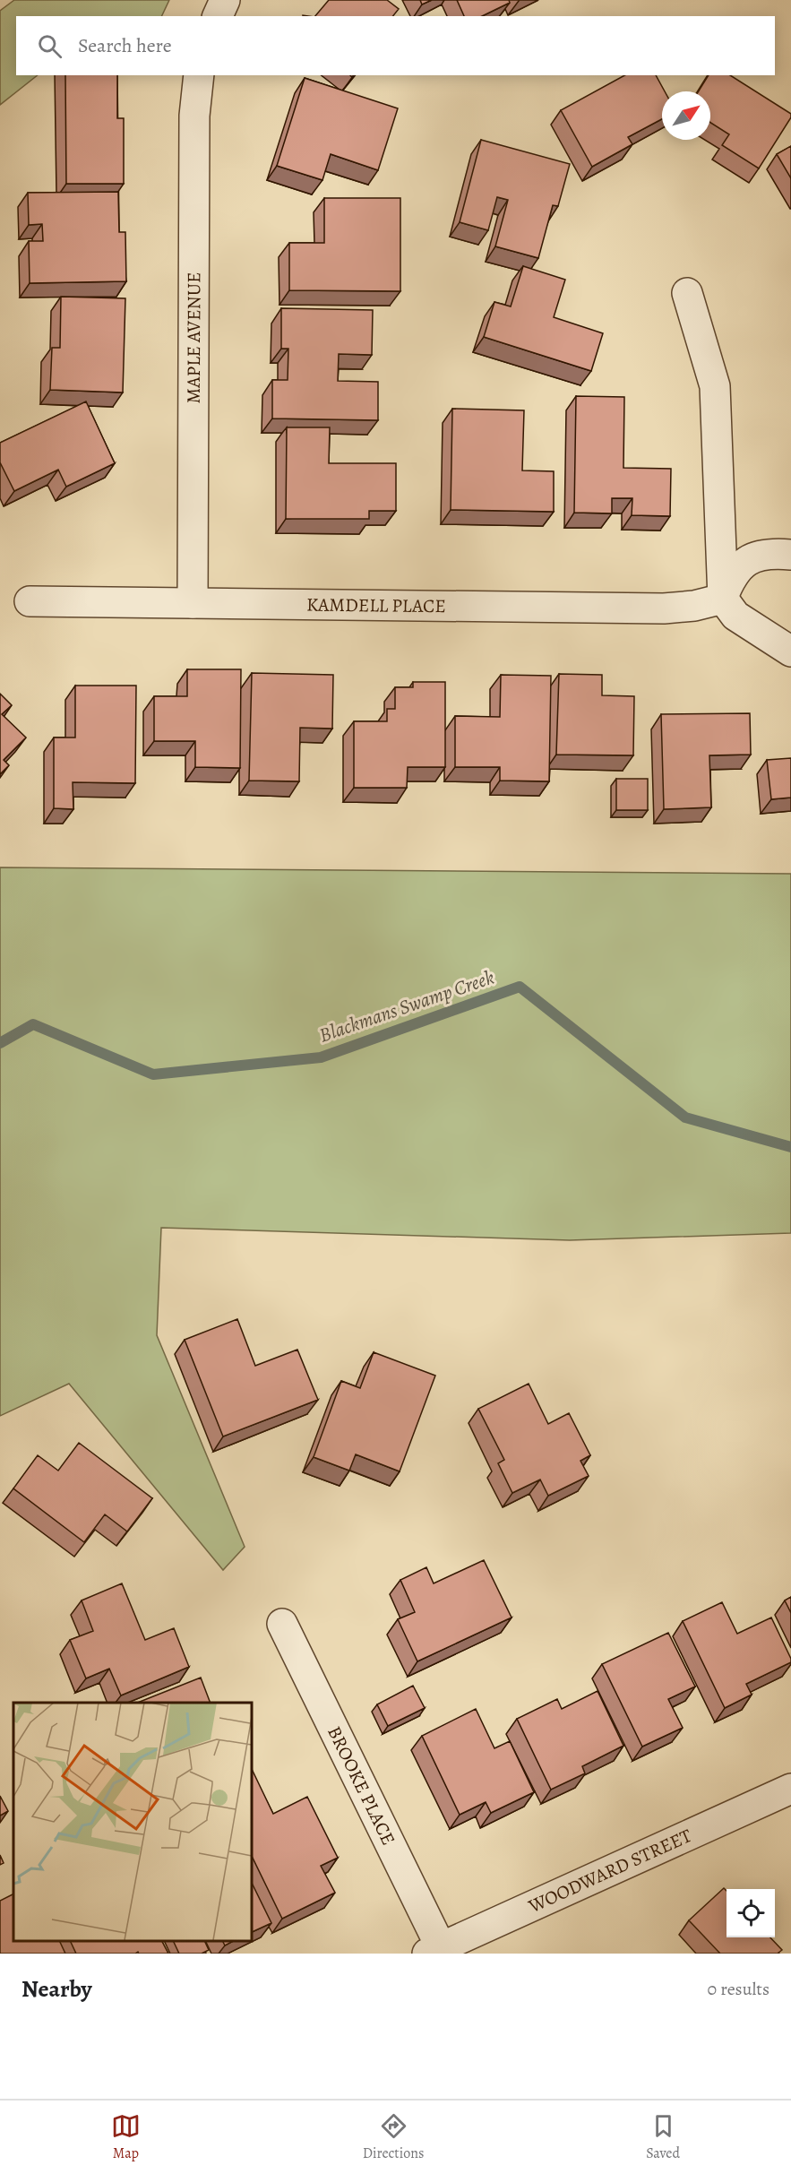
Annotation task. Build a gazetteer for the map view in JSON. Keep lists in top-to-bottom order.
{
  "streets": {
    "street": [
      "MAPLE AVENUE",
      "KAMDELL PLACE",
      "BROOKE PLACE",
      "WOODWARD STREET"
    ]
  },
  "crossings": [
    ["MAPLE AVENUE", "KAMDELL PLACE"],
    ["BROOKE PLACE", "WOODWARD STREET"]
  ],
  "water": ["Blackmans Swamp Creek"],
  "north": "top right",
  "page": {
    "search": "Search here",
    "heading": ["Nearby", "0 results"],
    "nav": ["Map", "Directions", "Saved"]
  }
}
